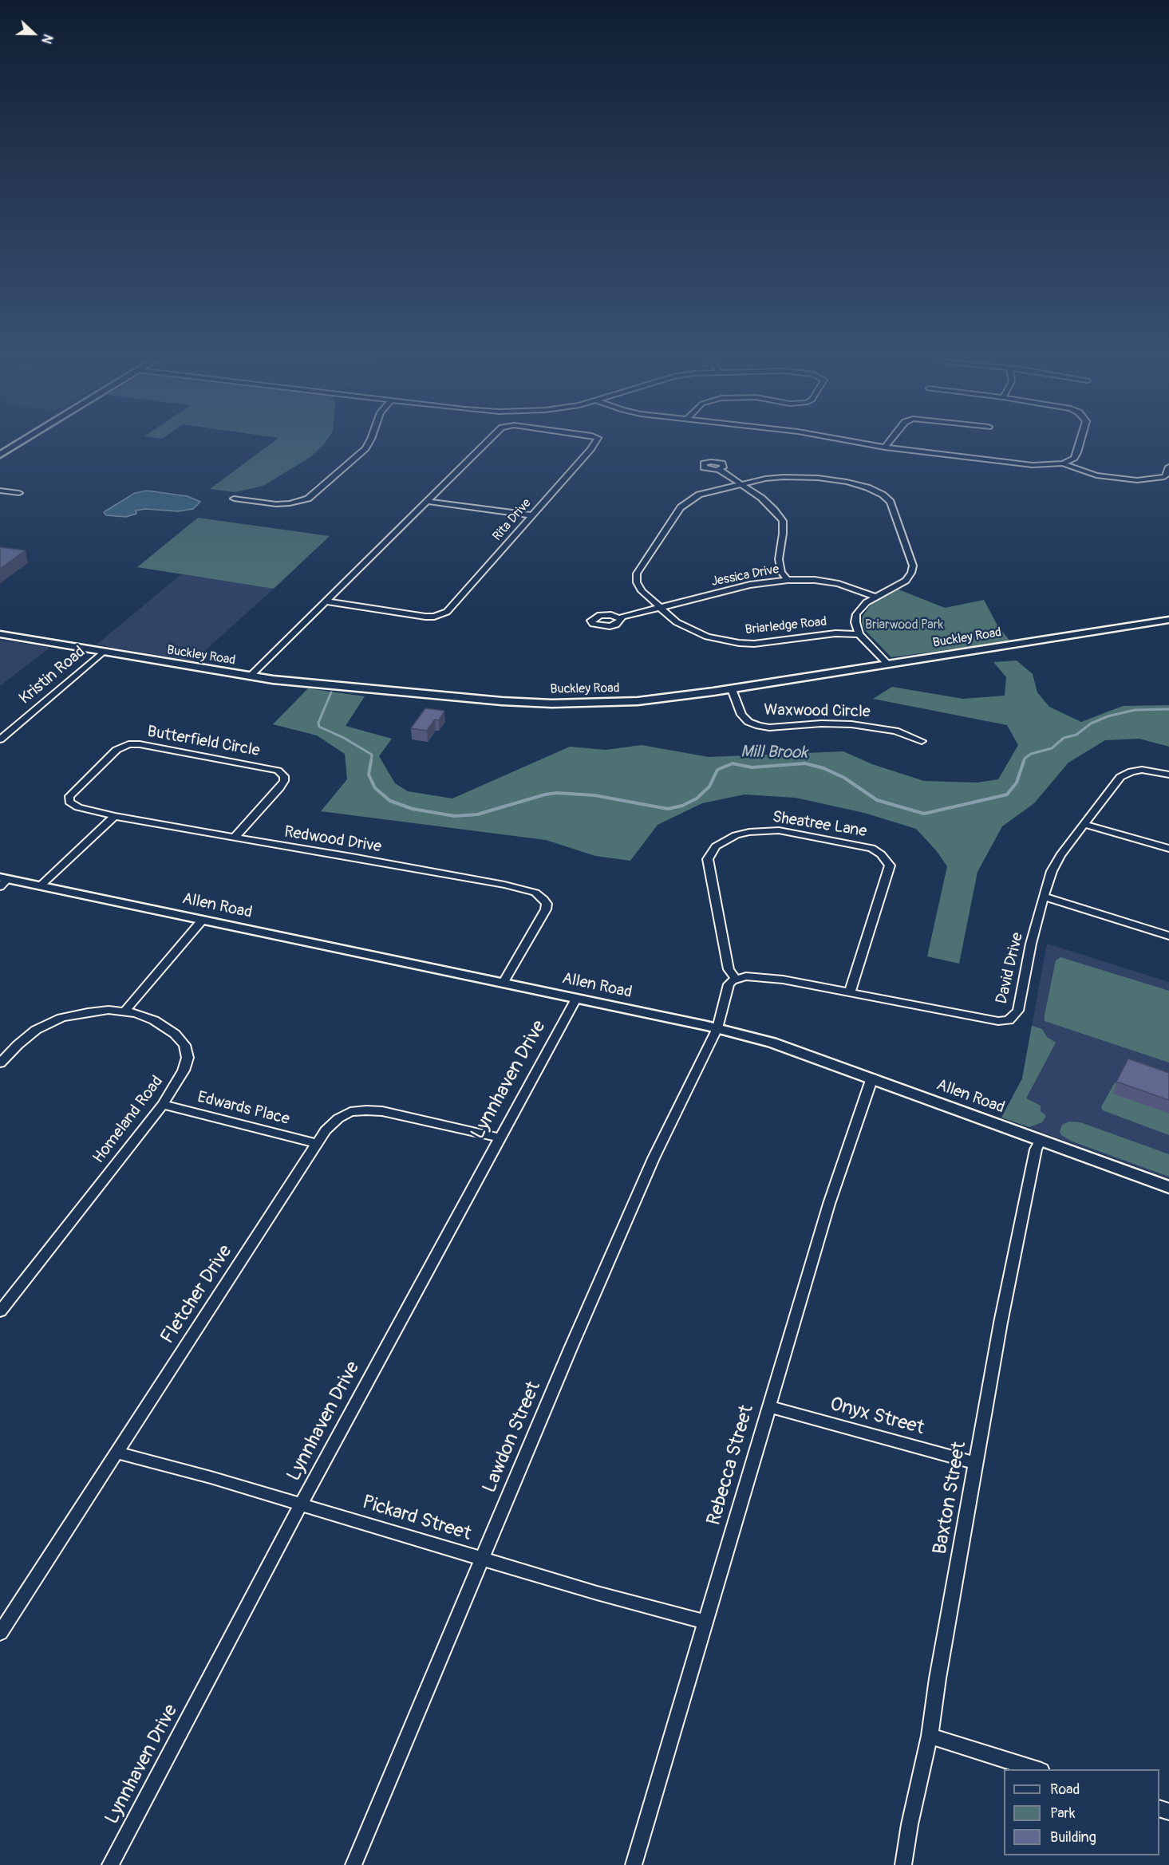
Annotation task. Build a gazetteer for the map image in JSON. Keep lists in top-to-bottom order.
{
  "streets": {
    "street": [
      "Rita Drive",
      "Jessica Drive",
      "Briarledge Road",
      "Buckley Road",
      "Kristin Road",
      "Waxwood Circle",
      "Butterfield Circle",
      "Sheatree Lane",
      "Redwood Drive",
      "Allen Road",
      "David Drive",
      "Lynnhaven Drive",
      "Edwards Place",
      "Homeland Road",
      "Fletcher Drive",
      "Onyx Street",
      "Lawdon Street",
      "Rebecca Street",
      "Baxton Street",
      "Pickard Street"
    ]
  },
  "crossings": [
    ["Rita Drive", "Buckley Road"],
    ["Jessica Drive", "Briarledge Road"],
    ["Buckley Road", "Kristin Road"],
    ["Buckley Road", "Waxwood Circle"],
    ["Butterfield Circle", "Redwood Drive"],
    ["Sheatree Lane", "David Drive"],
    ["Redwood Drive", "Allen Road"],
    ["Allen Road", "Lynnhaven Drive"],
    ["Allen Road", "Lawdon Street"],
    ["Allen Road", "Rebecca Street"],
    ["Allen Road", "Baxton Street"],
    ["Lynnhaven Drive", "Fletcher Drive"],
    ["Lynnhaven Drive", "Pickard Street"],
    ["Edwards Place", "Homeland Road"],
    ["Edwards Place", "Fletcher Drive"],
    ["Fletcher Drive", "Pickard Street"],
    ["Onyx Street", "Rebecca Street"],
    ["Onyx Street", "Baxton Street"],
    ["Lawdon Street", "Pickard Street"],
    ["Rebecca Street", "Pickard Street"]
  ],
  "water": ["Mill Brook"],
  "parks": ["Briarwood Park"],
  "legend": ["Road", "Park", "Building"],
  "north": "right"
}
